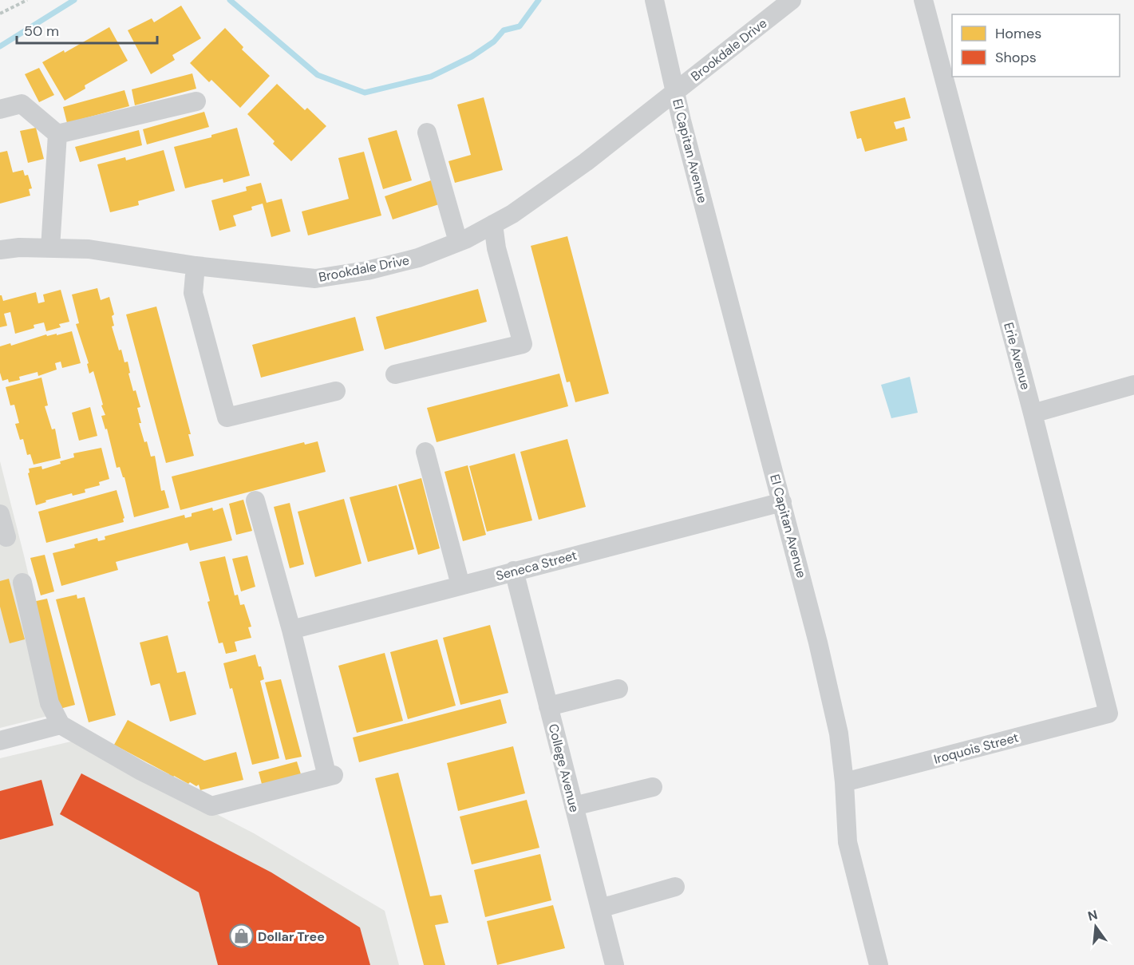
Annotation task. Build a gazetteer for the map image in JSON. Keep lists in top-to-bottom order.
{
  "streets": {
    "street": [
      "Brookdale Drive",
      "El Capitan Avenue",
      "Erie Avenue",
      "Seneca Street",
      "Iroquois Street",
      "College Avenue"
    ]
  },
  "crossings": [
    ["Brookdale Drive", "El Capitan Avenue"],
    ["El Capitan Avenue", "Seneca Street"],
    ["El Capitan Avenue", "Iroquois Street"],
    ["Erie Avenue", "Iroquois Street"],
    ["Seneca Street", "College Avenue"]
  ],
  "places": {
    "shop": ["Dollar Tree"]
  },
  "legend": ["Homes", "Shops"],
  "scale_bar": "50 m",
  "north": "top"
}
